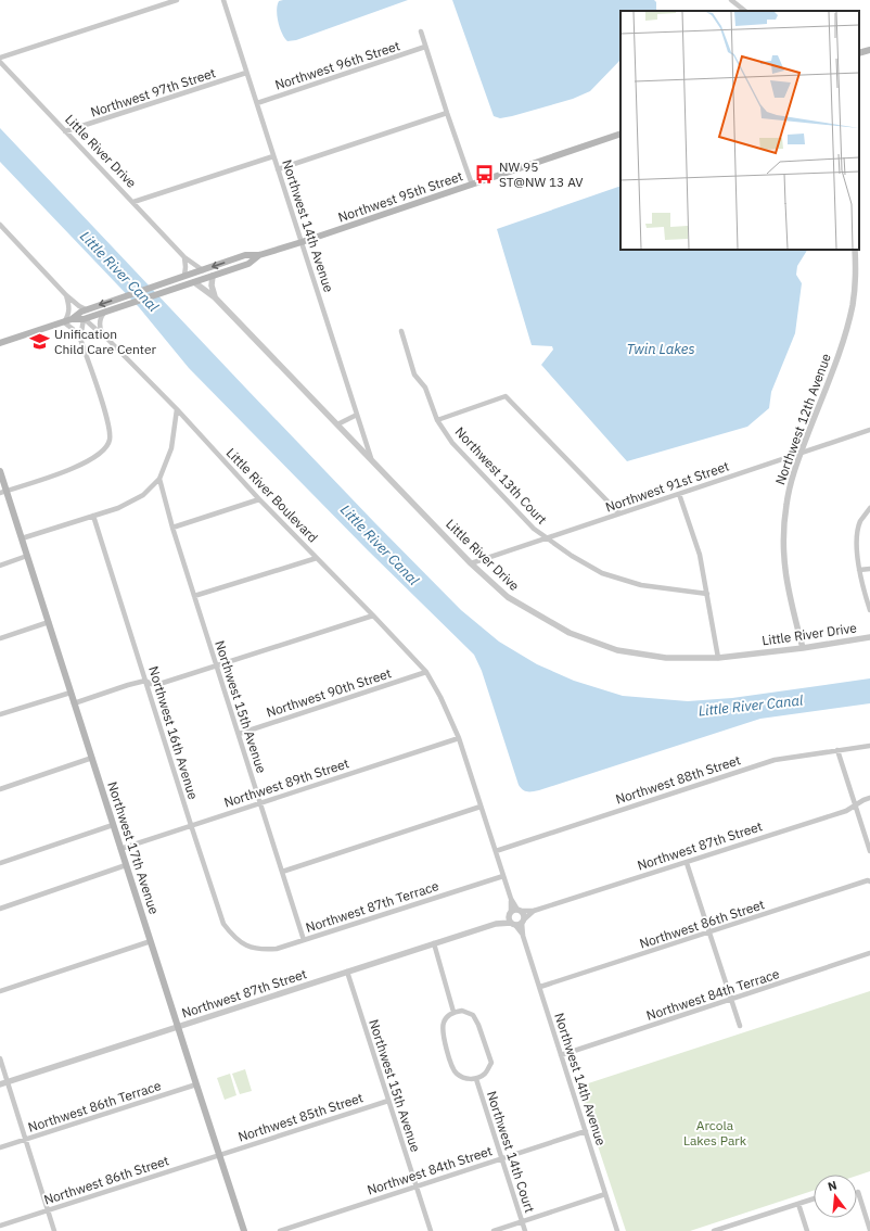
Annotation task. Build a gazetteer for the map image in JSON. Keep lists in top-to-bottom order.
{
  "streets": {
    "main road": ["Northwest 95th Street", "Northwest 17th Avenue"],
    "street": [
      "Northwest 96th Street",
      "Northwest 97th Street",
      "Little River Drive",
      "Northwest 14th Avenue",
      "Northwest 12th Avenue",
      "Northwest 13th Court",
      "Northwest 91st Street",
      "Little River Boulevard",
      "Northwest 90th Street",
      "Northwest 15th Avenue",
      "Northwest 16th Avenue",
      "Northwest 88th Street",
      "Northwest 89th Street",
      "Northwest 87th Street",
      "Northwest 87th Terrace",
      "Northwest 86th Street",
      "Northwest 84th Terrace",
      "Northwest 86th Terrace",
      "Northwest 85th Street",
      "Northwest 14th Court",
      "Northwest 84th Street"
    ]
  },
  "crossings": [
    ["Northwest 96th Street", "Northwest 14th Avenue"],
    ["Northwest 97th Street", "Little River Drive"],
    ["Northwest 97th Street", "Northwest 14th Avenue"],
    ["Little River Drive", "Northwest 95th Street"],
    ["Little River Drive", "Northwest 14th Avenue"],
    ["Little River Drive", "Northwest 12th Avenue"],
    ["Little River Drive", "Northwest 91st Street"],
    ["Northwest 95th Street", "Northwest 14th Avenue"],
    ["Northwest 95th Street", "Little River Boulevard"],
    ["Northwest 14th Avenue", "Northwest 87th Street"],
    ["Northwest 14th Avenue", "Northwest 86th Street"],
    ["Northwest 14th Avenue", "Northwest 84th Terrace"],
    ["Northwest 14th Avenue", "Northwest 84th Street"],
    ["Northwest 12th Avenue", "Northwest 91st Street"],
    ["Northwest 13th Court", "Northwest 91st Street"],
    ["Little River Boulevard", "Northwest 90th Street"],
    ["Northwest 90th Street", "Northwest 15th Avenue"],
    ["Northwest 15th Avenue", "Northwest 89th Street"],
    ["Northwest 15th Avenue", "Northwest 87th Street"],
    ["Northwest 15th Avenue", "Northwest 87th Terrace"],
    ["Northwest 15th Avenue", "Northwest 85th Street"],
    ["Northwest 15th Avenue", "Northwest 84th Street"],
    ["Northwest 16th Avenue", "Northwest 89th Street"],
    ["Northwest 16th Avenue", "Northwest 87th Terrace"],
    ["Northwest 89th Street", "Northwest 17th Avenue"],
    ["Northwest 87th Street", "Northwest 17th Avenue"],
    ["Northwest 17th Avenue", "Northwest 86th Street"],
    ["Northwest 17th Avenue", "Northwest 86th Terrace"],
    ["Northwest 17th Avenue", "Northwest 85th Street"],
    ["Northwest 86th Street", "Northwest 85th Street"],
    ["Northwest 14th Court", "Northwest 84th Street"]
  ],
  "water": ["Little River Canal", "Twin Lakes"],
  "parks": ["Arcola Lakes Park"],
  "places": {
    "bus stop": ["NW 95 ST@NW 13 AV"],
    "school or university": ["Unification Child Care Center"]
  },
  "north": "top"
}
